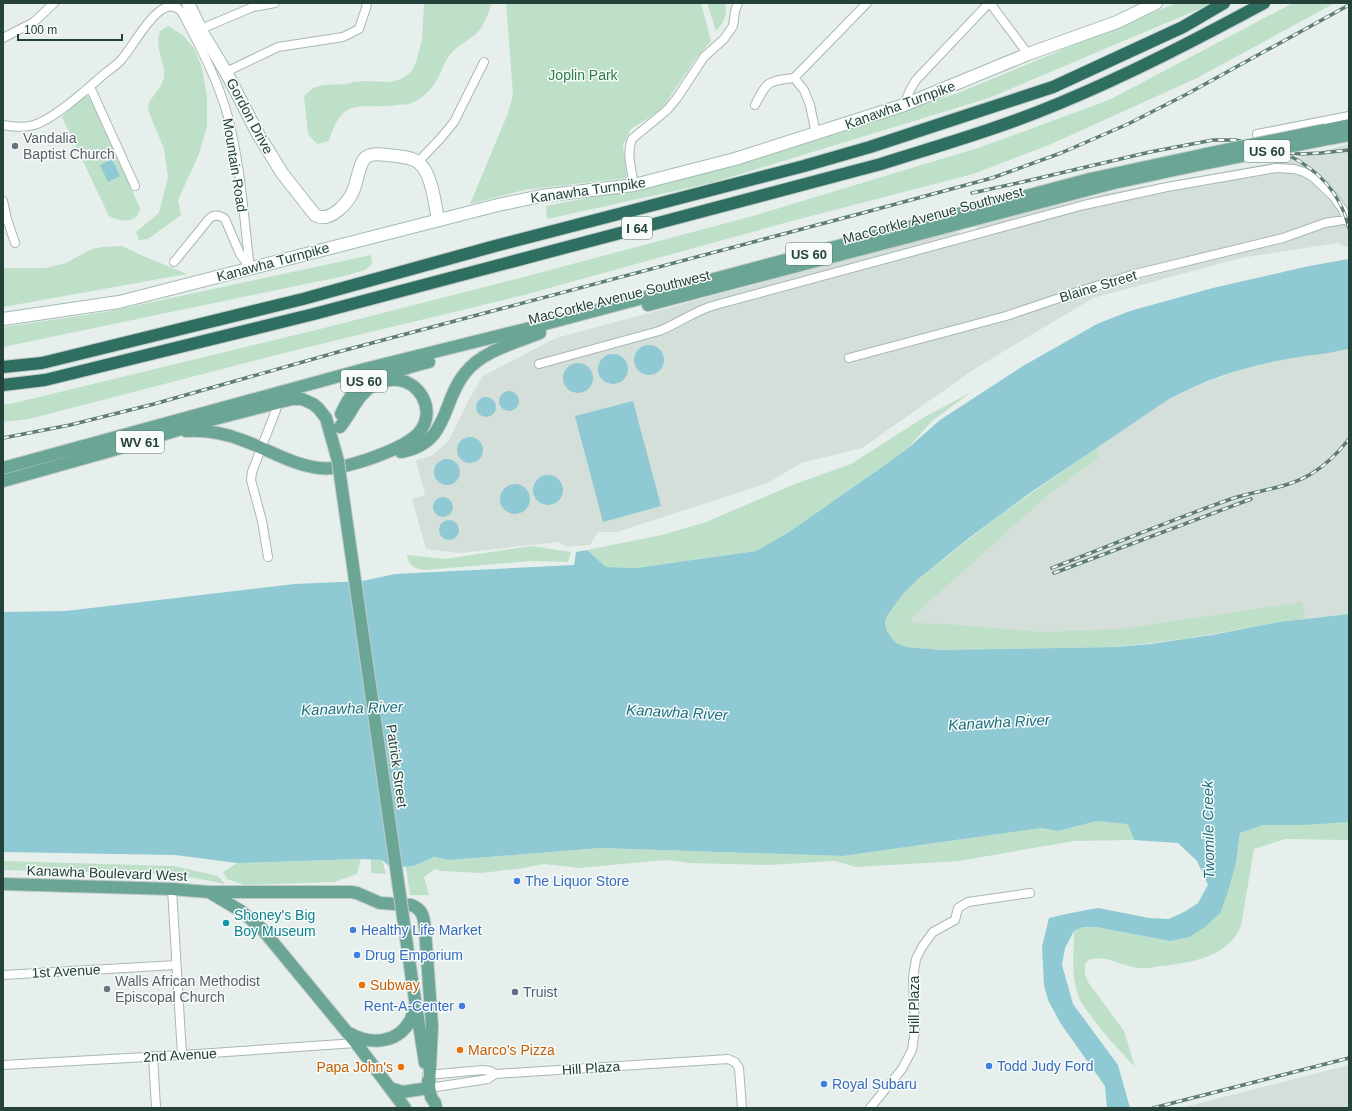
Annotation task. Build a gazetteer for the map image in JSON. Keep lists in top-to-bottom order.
{
  "streets": {
    "highway": ["I 64"],
    "main road": [
      "Kanawha Turnpike",
      "Gordon Drive",
      "US 60",
      "MacCorkle Avenue Southwest",
      "WV 61",
      "Patrick Street",
      "Kanawha Boulevard West"
    ],
    "street": [
      "Mountain Road",
      "Blaine Street",
      "1st Avenue",
      "Hill Plaza",
      "2nd Avenue"
    ]
  },
  "crossings": [
    ["Kanawha Turnpike", "Mountain Road"],
    ["MacCorkle Avenue Southwest", "Patrick Street"],
    ["Patrick Street", "Kanawha Boulevard West"],
    ["Patrick Street", "Hill Plaza"],
    ["Kanawha Boulevard West", "Hill Plaza"],
    ["Kanawha Boulevard West", "2nd Avenue"]
  ],
  "water": ["Kanawha River", "Twomile Creek"],
  "parks": ["Joplin Park"],
  "places": [
    "Vandalia Baptist Church",
    "The Liquor Store",
    "Shoney's Big Boy Museum",
    "Healthy Life Market",
    "Drug Emporium",
    "Subway",
    "Walls African Methodist Episcopal Church",
    "Truist",
    "Rent-A-Center",
    "Marco's Pizza",
    "Todd Judy Ford",
    "Papa John's",
    "Royal Subaru"
  ],
  "scale_bar": "100 m"
}
